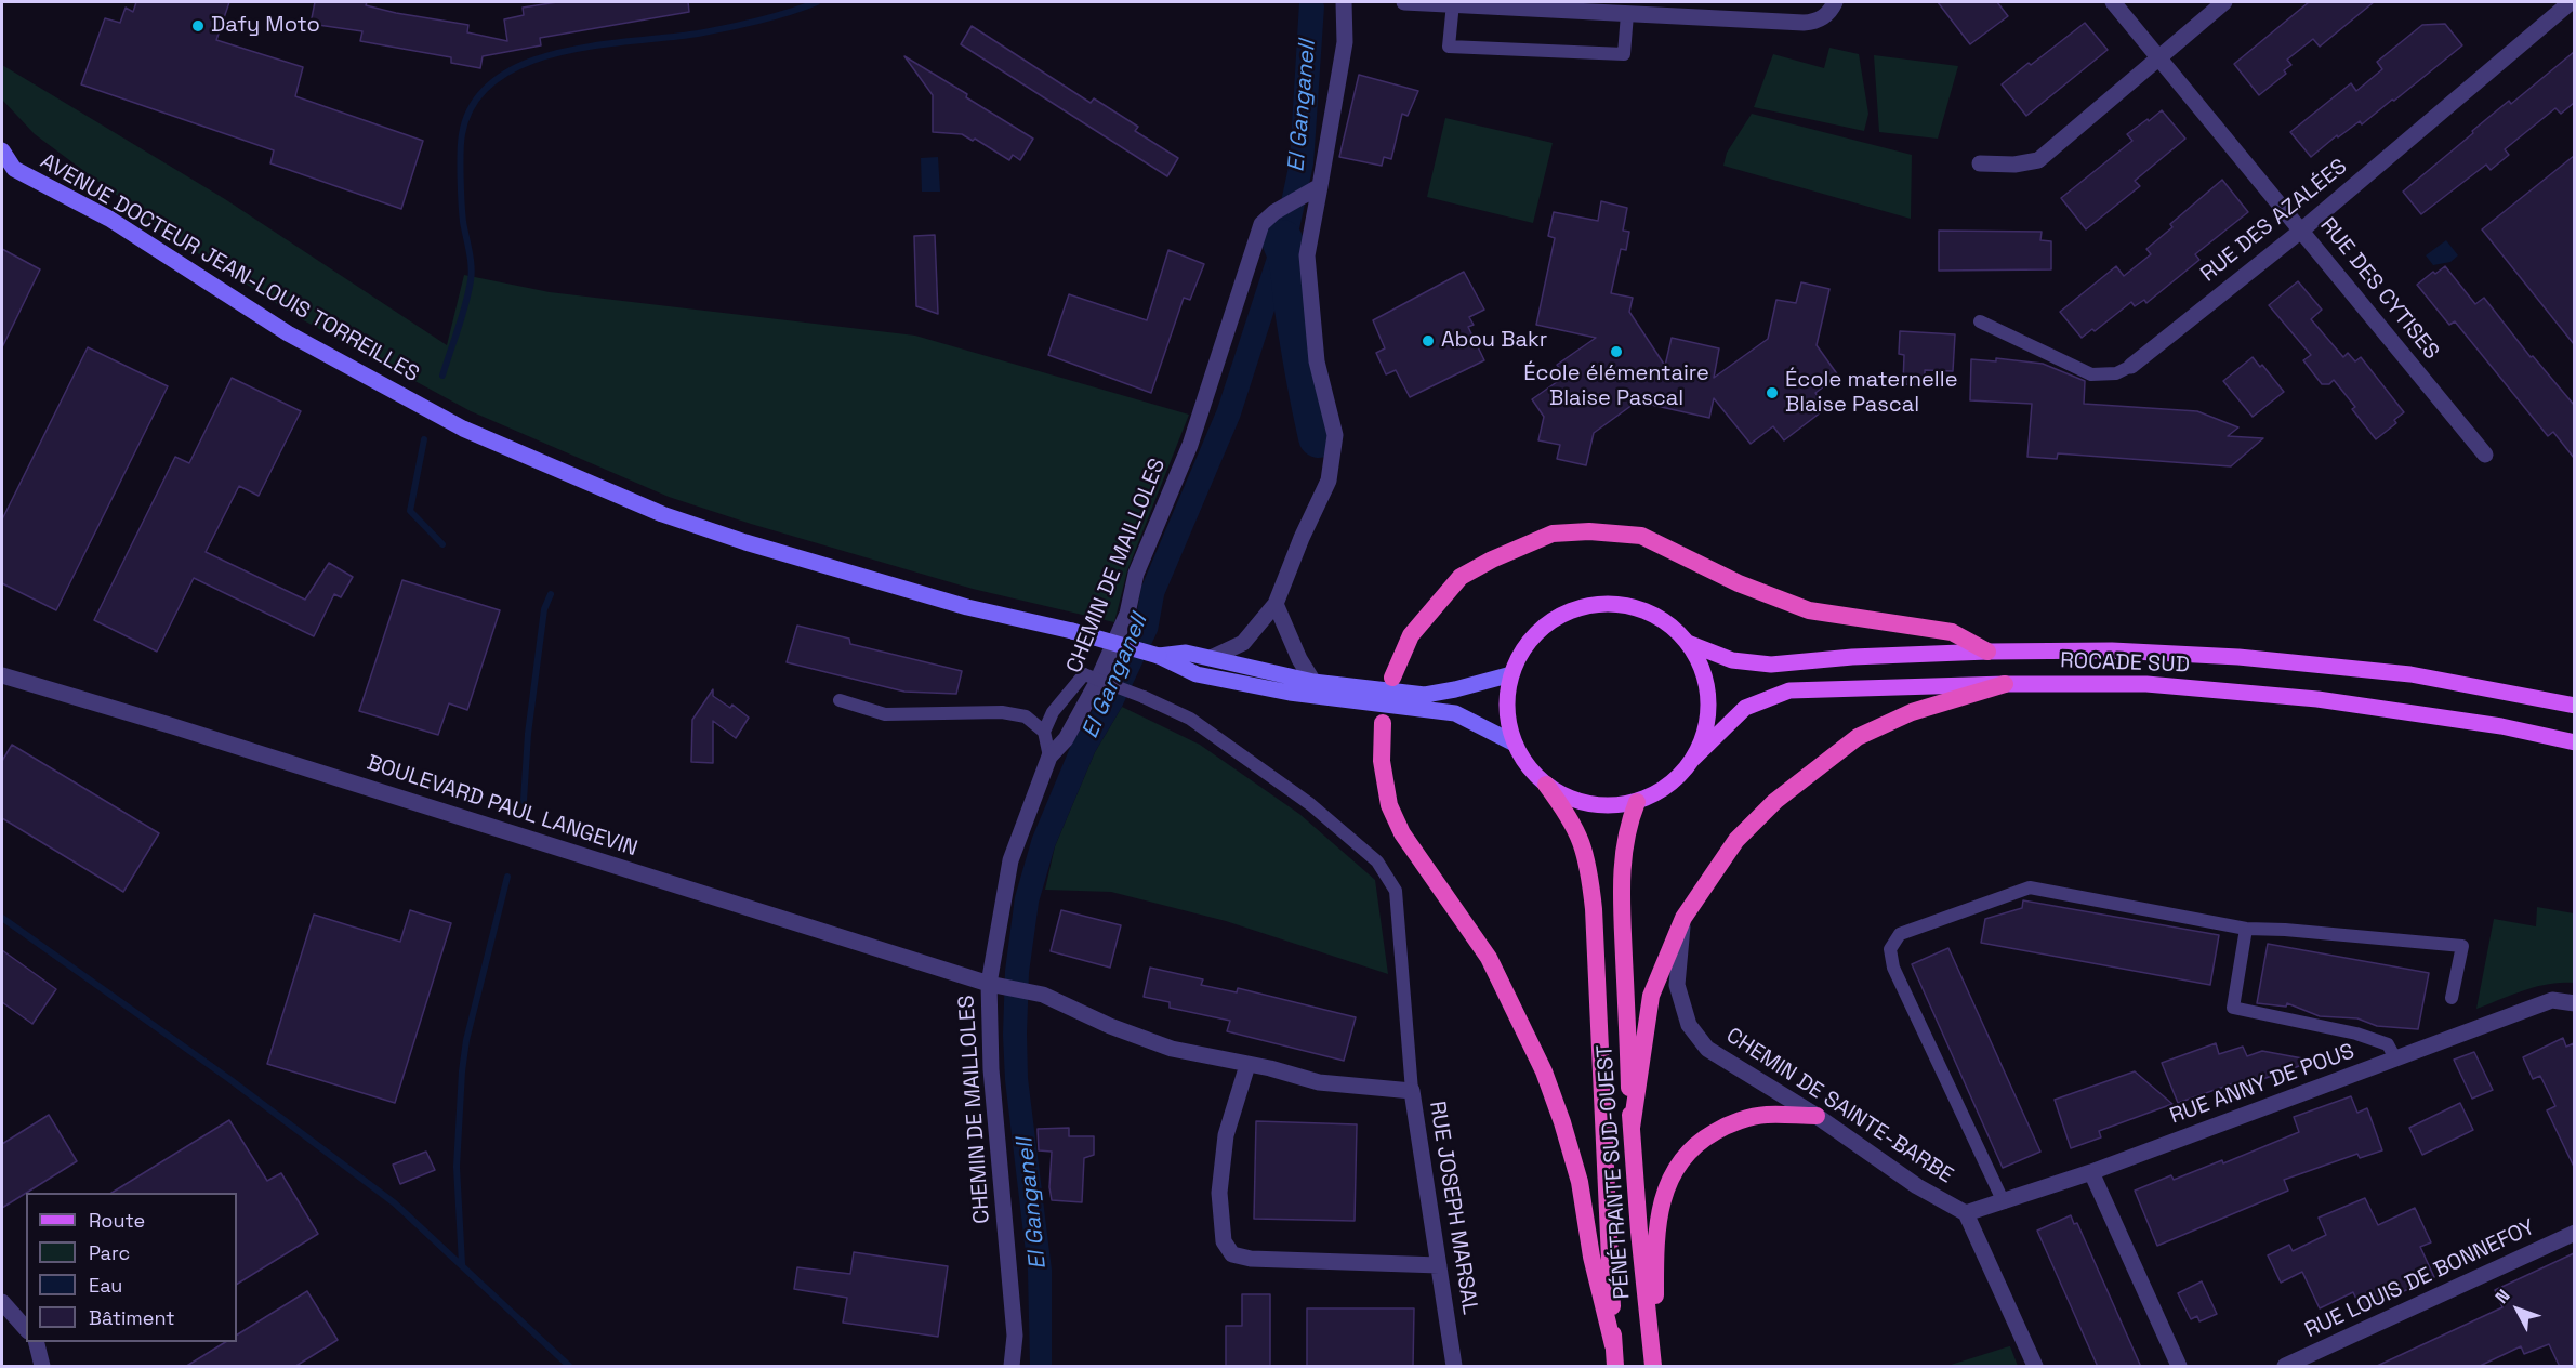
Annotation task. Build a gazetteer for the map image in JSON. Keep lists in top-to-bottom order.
{
  "streets": {
    "highway": ["PÉNÉTRANTE SUD-OUEST"],
    "main road": ["AVENUE DOCTEUR JEAN-LOUIS TORREILLES", "ROCADE SUD"],
    "street": [
      "RUE DES AZALÉES",
      "RUE DES CYTISES",
      "CHEMIN DE MAILLOLES",
      "BOULEVARD PAUL LANGEVIN",
      "RUE ANNY DE POUS",
      "CHEMIN DE SAINTE-BARBE",
      "RUE JOSEPH MARSAL",
      "RUE LOUIS DE BONNEFOY"
    ]
  },
  "crossings": [
    ["RUE DES AZALÉES", "RUE DES CYTISES"],
    ["CHEMIN DE MAILLOLES", "BOULEVARD PAUL LANGEVIN"],
    ["ROCADE SUD", "PÉNÉTRANTE SUD-OUEST"],
    ["BOULEVARD PAUL LANGEVIN", "RUE JOSEPH MARSAL"],
    ["RUE ANNY DE POUS", "CHEMIN DE SAINTE-BARBE"]
  ],
  "water": ["El Ganganell"],
  "places": [
    "Dafy Moto",
    "Abou Bakr",
    "École élémentaire Blaise Pascal",
    "École maternelle Blaise Pascal"
  ],
  "legend": [
    "Route",
    "Parc",
    "Eau",
    "Bâtiment"
  ],
  "north": "top left"
}
